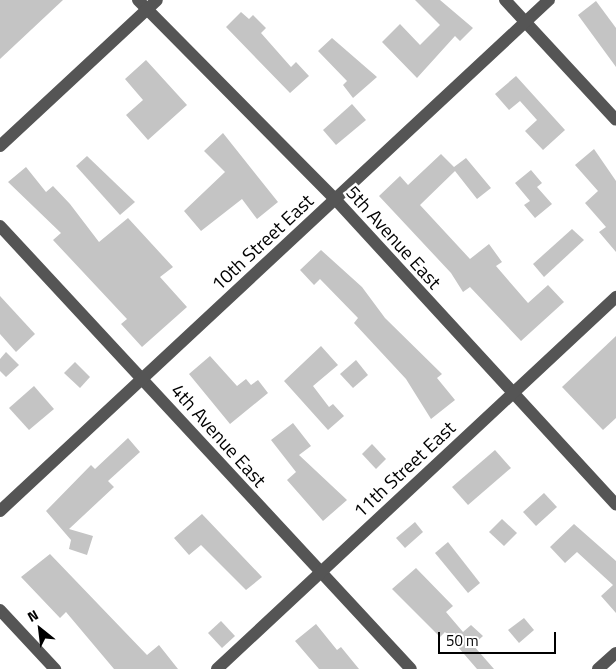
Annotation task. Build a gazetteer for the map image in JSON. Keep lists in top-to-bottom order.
{
  "streets": {
    "street": [
      "5th Avenue East",
      "10th Street East",
      "4th Avenue East",
      "11th Street East"
    ]
  },
  "crossings": [
    ["5th Avenue East", "10th Street East"],
    ["5th Avenue East", "11th Street East"],
    ["10th Street East", "4th Avenue East"],
    ["4th Avenue East", "11th Street East"]
  ],
  "scale_bar": "50 m",
  "north": "top left"
}
